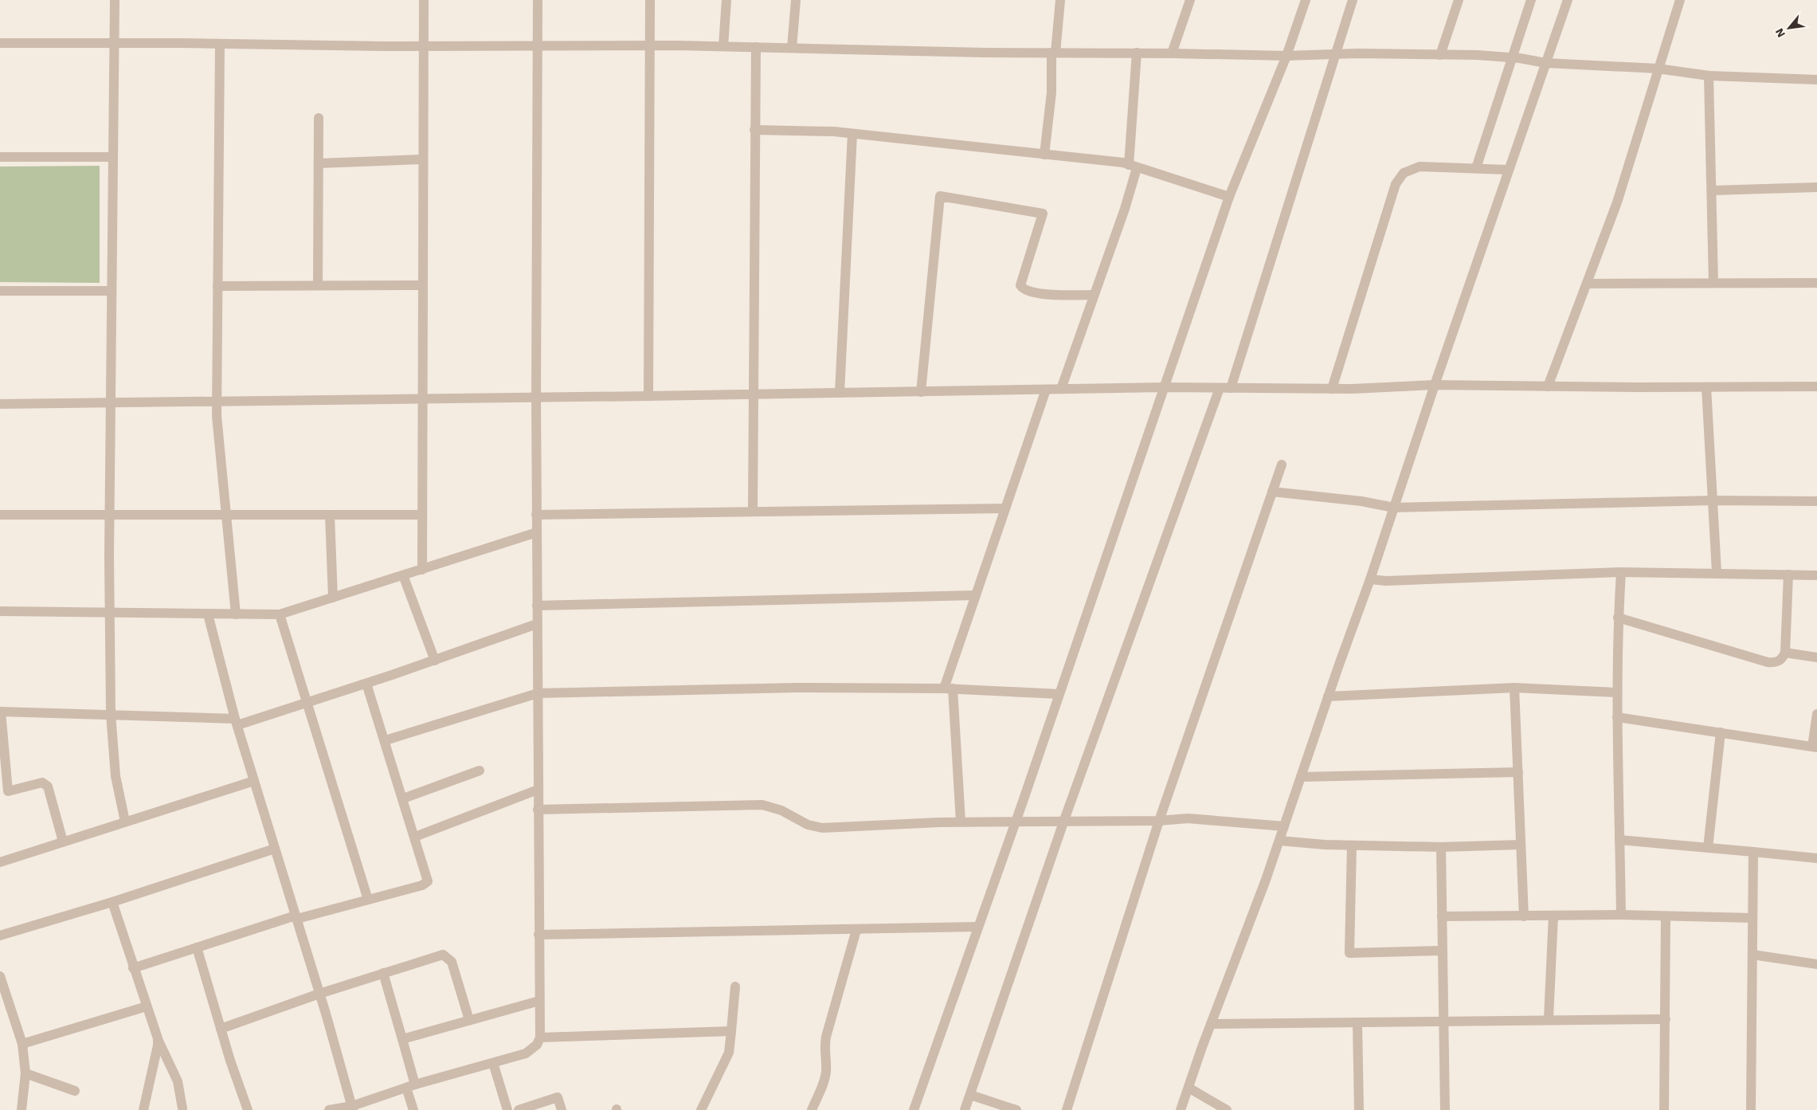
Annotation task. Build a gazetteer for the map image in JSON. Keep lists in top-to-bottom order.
{
  "north": "bottom left"
}
